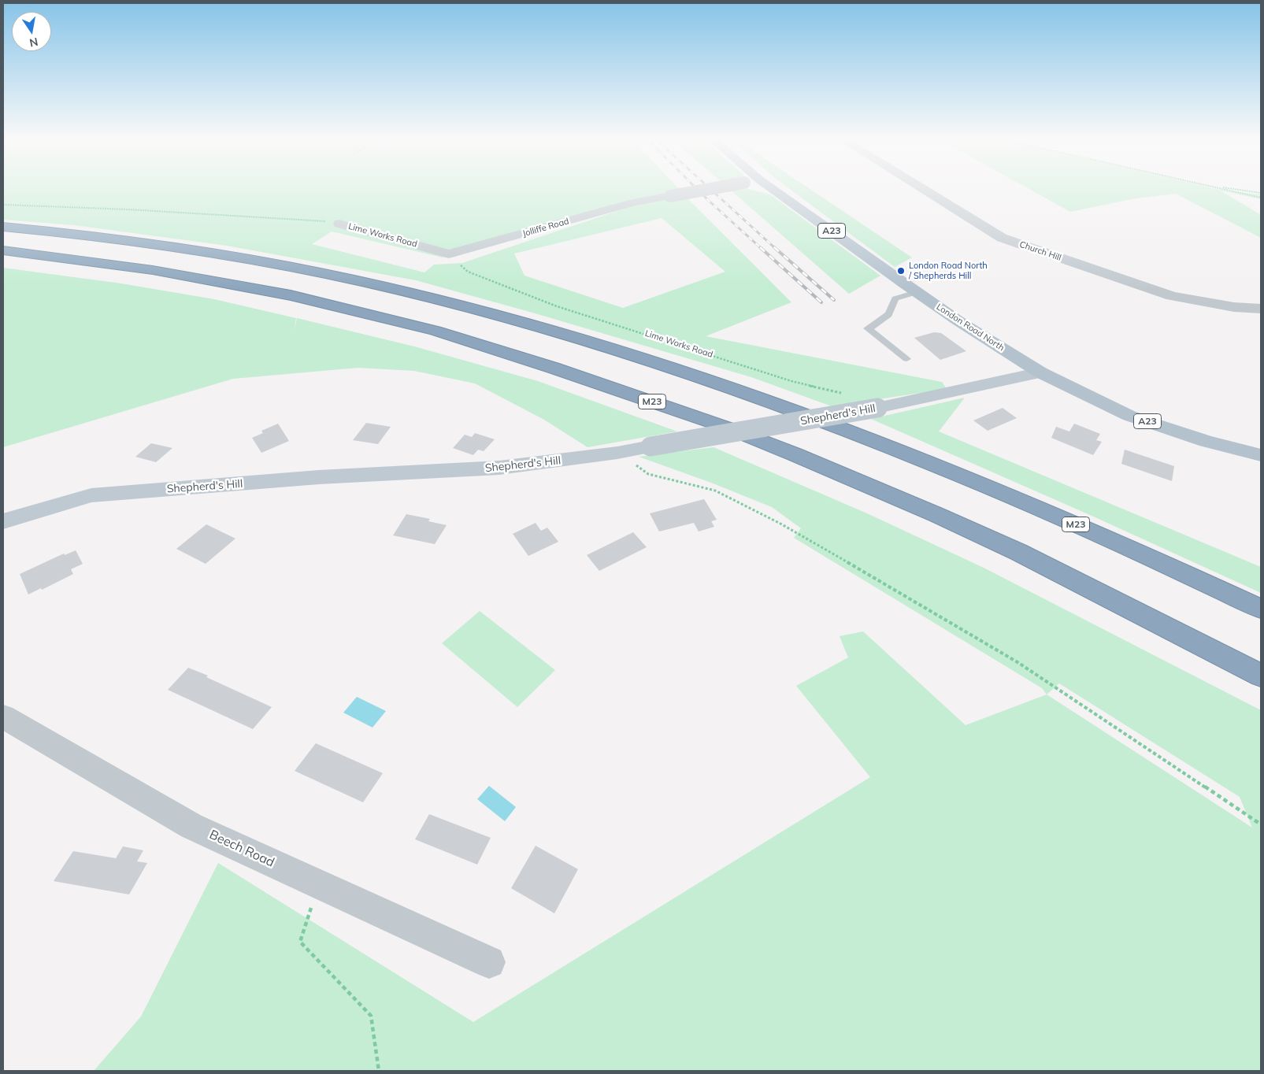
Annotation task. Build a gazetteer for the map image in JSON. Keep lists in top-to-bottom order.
{
  "streets": {
    "highway": ["M23"],
    "main road": ["A23", "London Road North", "Shepherd's Hill"],
    "street": [
      "Jolliffe Road",
      "Lime Works Road",
      "Church Hill",
      "Beech Road"
    ]
  },
  "crossings": [
    ["Jolliffe Road", "Lime Works Road"],
    ["London Road North", "Shepherd's Hill"]
  ],
  "places": ["London Road North / Shepherds Hill"],
  "north": "bottom"
}
